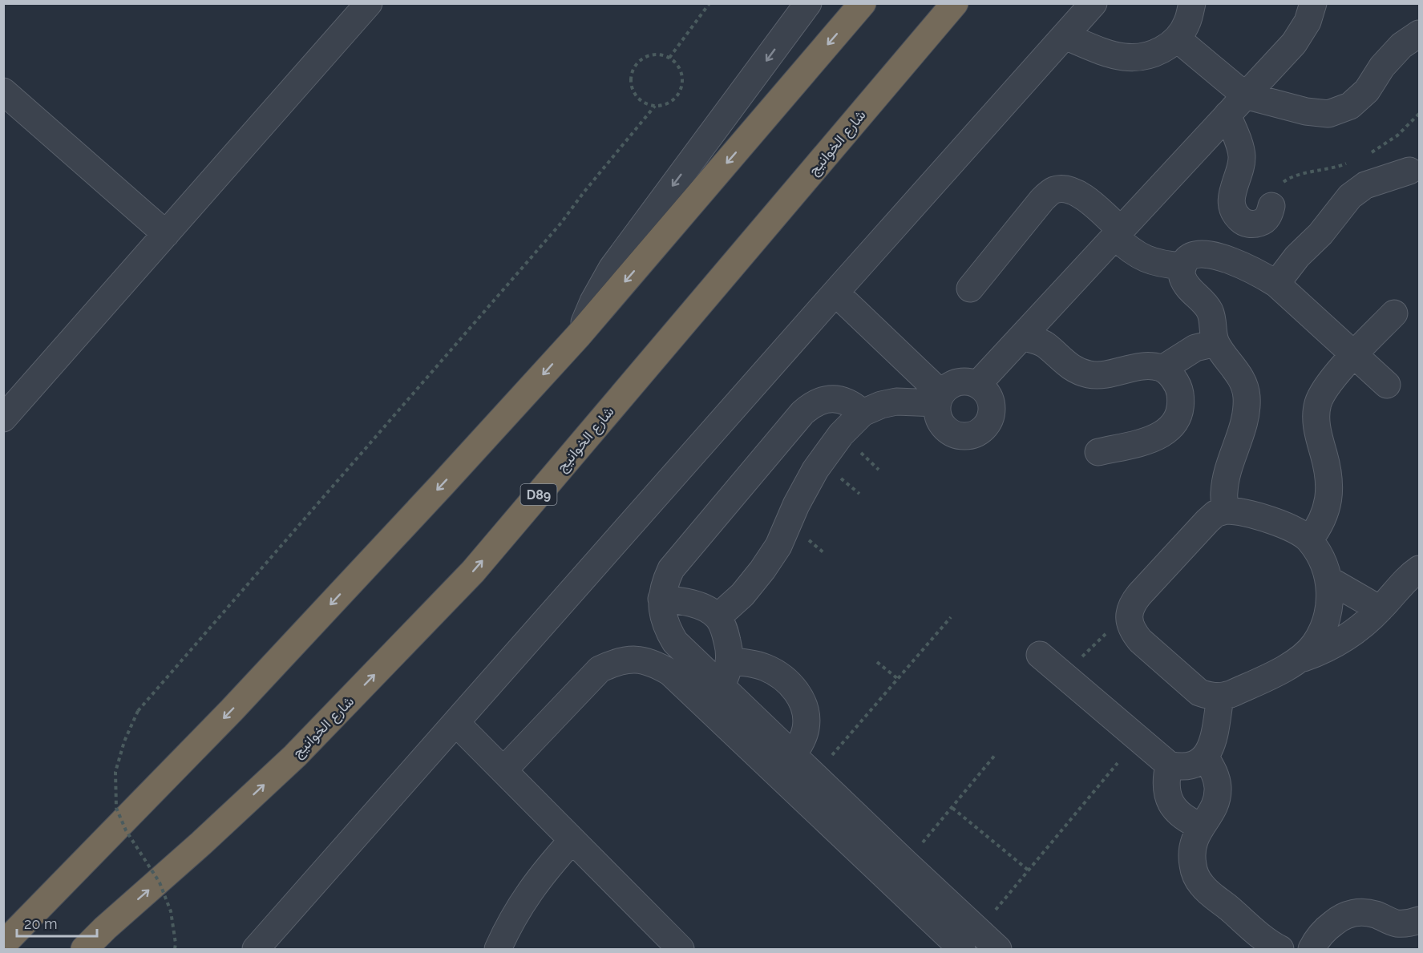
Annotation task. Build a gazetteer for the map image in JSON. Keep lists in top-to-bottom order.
{
  "streets": {
    "highway": ["شارع الخوانيج", "D89"]
  },
  "scale_bar": "20 m"
}
